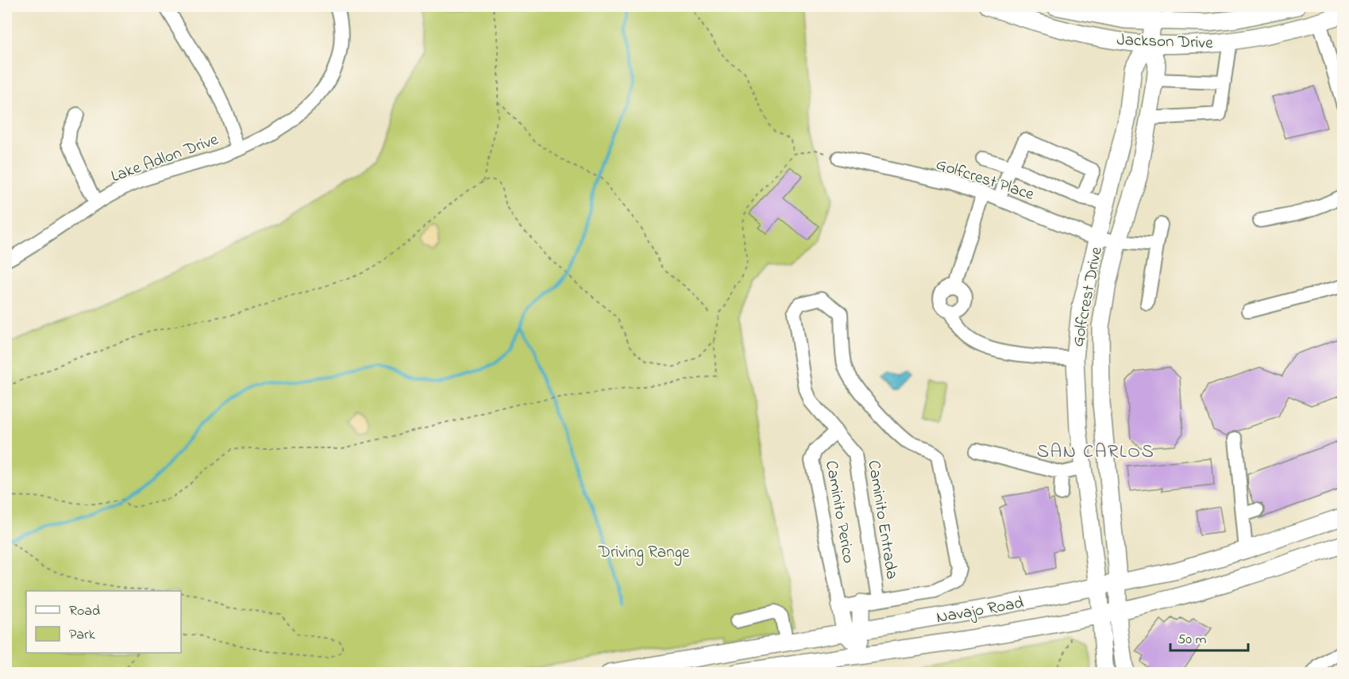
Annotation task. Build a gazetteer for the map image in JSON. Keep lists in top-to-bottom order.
{
  "streets": {
    "main road": ["Jackson Drive", "Golfcrest Drive", "Navajo Road"],
    "street": [
      "Lake Adlon Drive",
      "Golfcrest Place",
      "Caminito Perico",
      "Caminito Entrada"
    ]
  },
  "crossings": [
    ["Jackson Drive", "Golfcrest Drive"],
    ["Golfcrest Place", "Golfcrest Drive"],
    ["Golfcrest Drive", "Navajo Road"],
    ["Caminito Perico", "Caminito Entrada"]
  ],
  "districts": ["SAN CARLOS"],
  "parks": ["Driving Range"],
  "legend": ["Road", "Park"],
  "scale_bar": "50 m"
}
